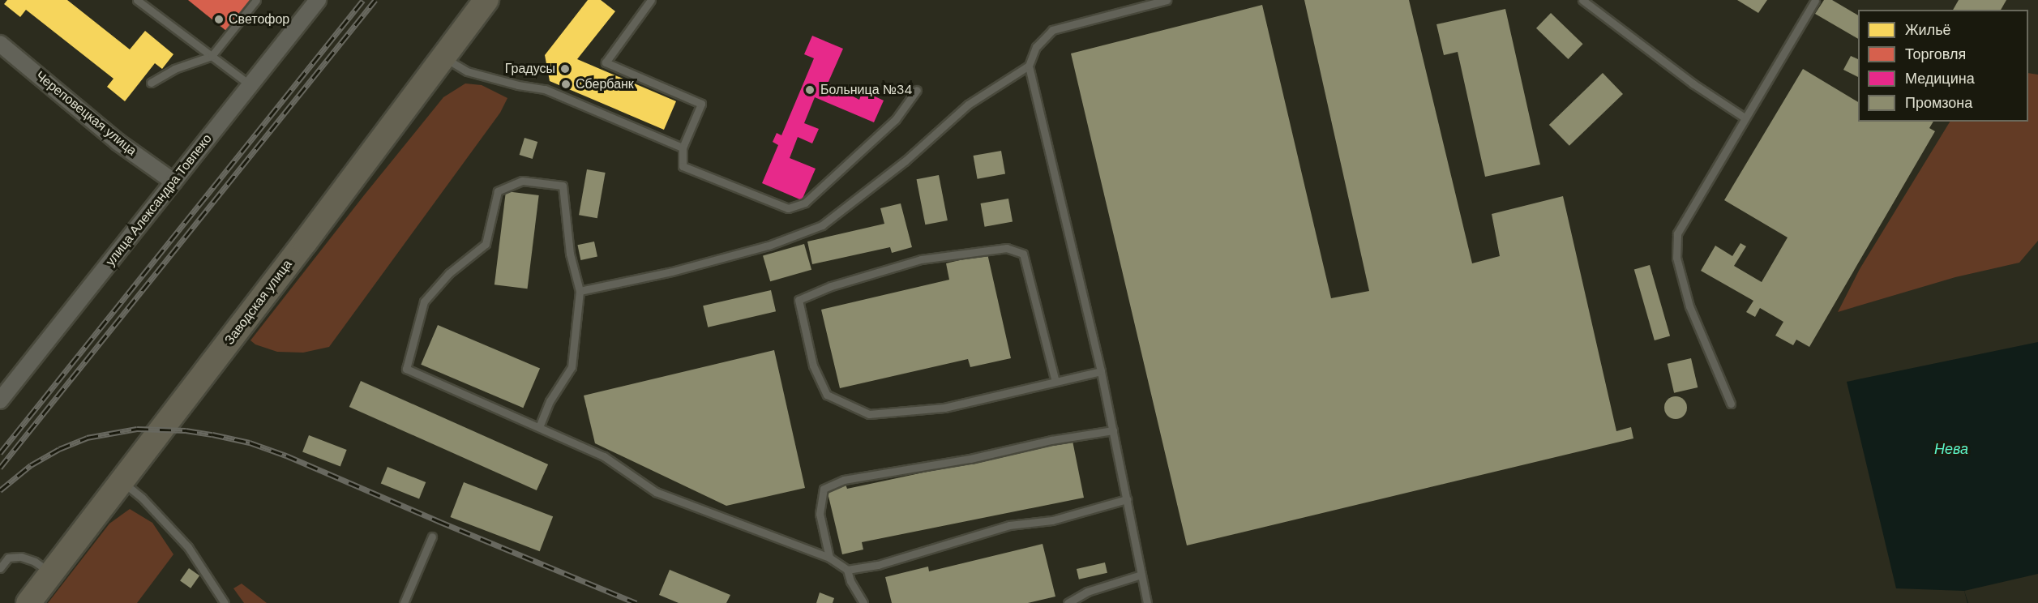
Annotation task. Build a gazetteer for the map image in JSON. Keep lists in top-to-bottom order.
{
  "streets": {
    "main road": ["Заводская улица"],
    "street": ["Череповецкая улица", "улица Александра Товпеко"]
  },
  "crossings": [
    ["Череповецкая улица", "улица Александра Товпеко"]
  ],
  "water": ["Нева"],
  "places": [
    "Светофор",
    "Градусы",
    "Сбербанк",
    "Больница №34"
  ],
  "legend": [
    "Жильё",
    "Торговля",
    "Медицина",
    "Промзона"
  ]
}
